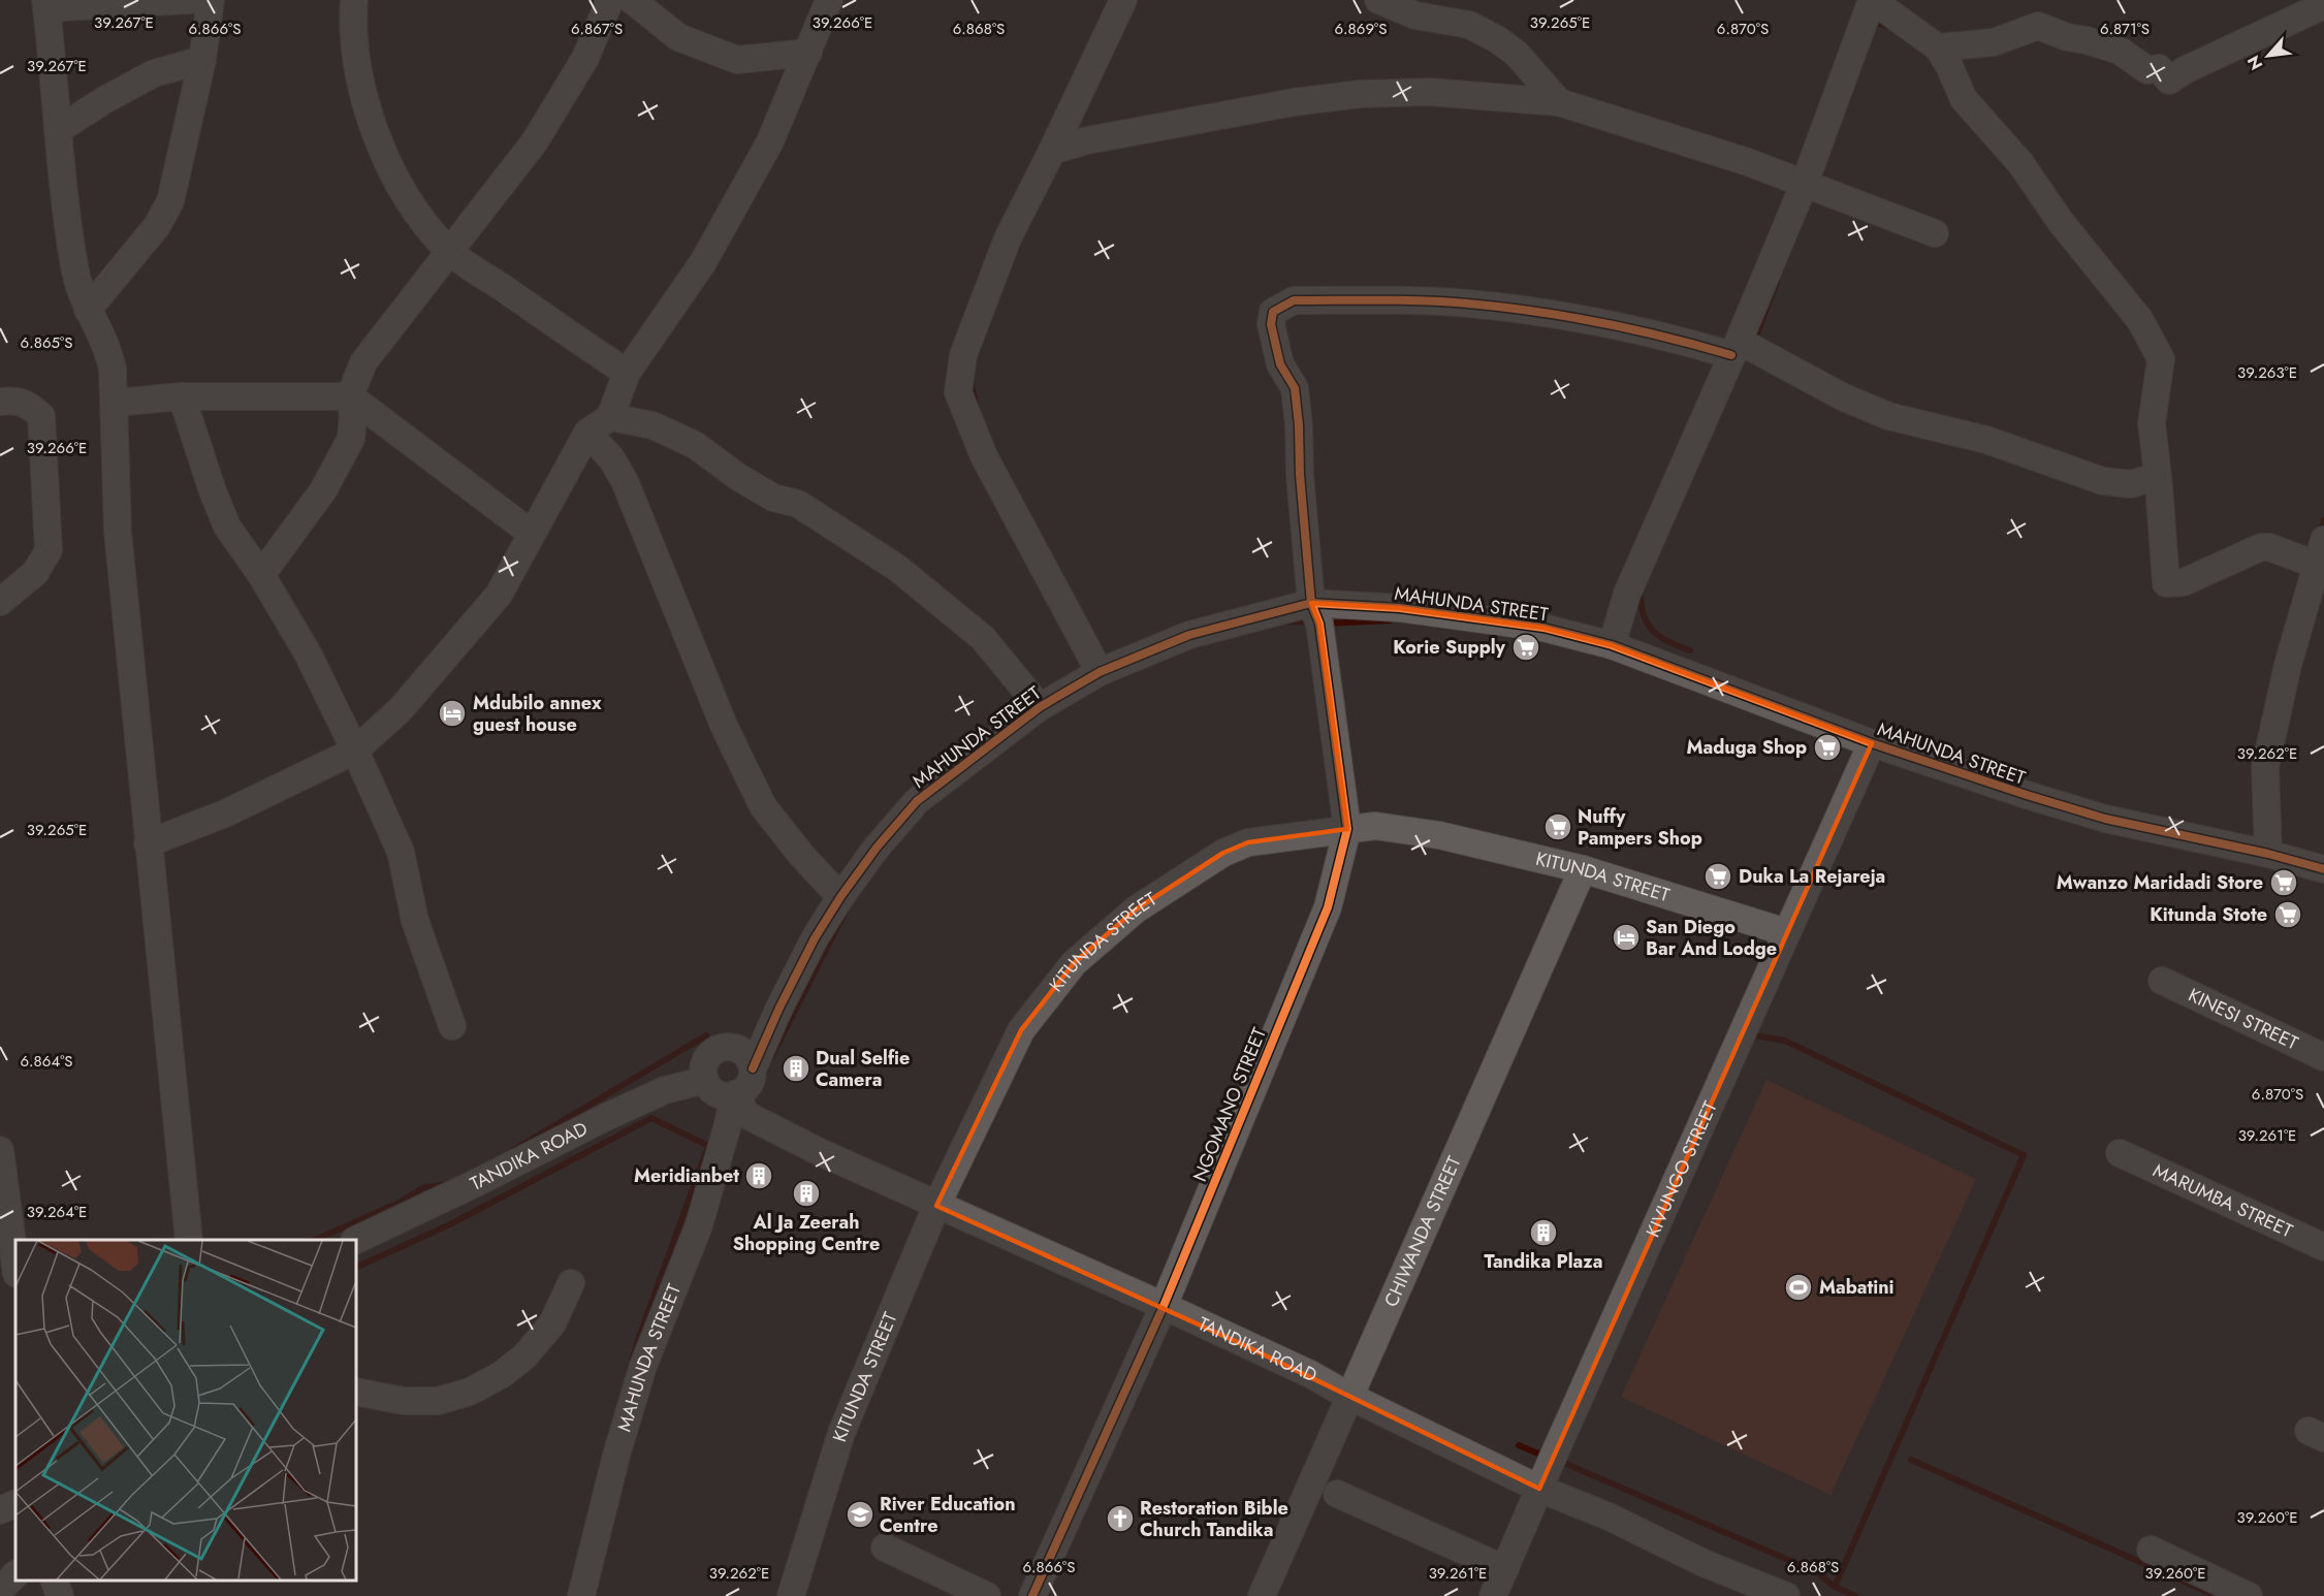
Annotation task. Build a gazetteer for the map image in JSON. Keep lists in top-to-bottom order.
{
  "streets": {
    "street": [
      "MAHUNDA STREET",
      "KITUNDA STREET",
      "KINESI STREET",
      "NGOMANO STREET",
      "TANDIKA ROAD",
      "KIVUNGO STREET",
      "MARUMBA STREET",
      "CHIWANDA STREET"
    ]
  },
  "crossings": [
    ["MAHUNDA STREET", "NGOMANO STREET"],
    ["MAHUNDA STREET", "TANDIKA ROAD"],
    ["MAHUNDA STREET", "KIVUNGO STREET"],
    ["KITUNDA STREET", "NGOMANO STREET"],
    ["KITUNDA STREET", "TANDIKA ROAD"],
    ["KITUNDA STREET", "KIVUNGO STREET"],
    ["KITUNDA STREET", "CHIWANDA STREET"],
    ["NGOMANO STREET", "TANDIKA ROAD"],
    ["TANDIKA ROAD", "KIVUNGO STREET"],
    ["TANDIKA ROAD", "CHIWANDA STREET"]
  ],
  "places": {
    "supermarket": [
      "Korie Supply",
      "Maduga Shop",
      "Nuffy Pampers Shop",
      "Duka La Rejareja",
      "Mwanzo Maridadi Store",
      "Kitunda Stote"
    ],
    "hotel": ["Mdubilo annex guest house", "San Diego Bar And Lodge"],
    "building": [
      "Dual Selfie Camera",
      "Meridianbet",
      "Al Ja Zeerah Shopping Centre",
      "Tandika Plaza"
    ],
    "sports": ["Mabatini"],
    "school or university": ["River Education Centre"],
    "church": ["Restoration Bible Church Tandika"]
  },
  "north": "bottom left",
  "coordinates": [
    "39.267°E",
    "39.266°E",
    "39.265°E",
    "6.866°S",
    "6.867°S",
    "6.869°S",
    "6.870°S",
    "6.868°S",
    "6.871°S",
    "6.865°S",
    "39.263°E",
    "39.262°E",
    "6.864°S",
    "39.261°E",
    "39.264°E",
    "39.260°E"
  ]
}
